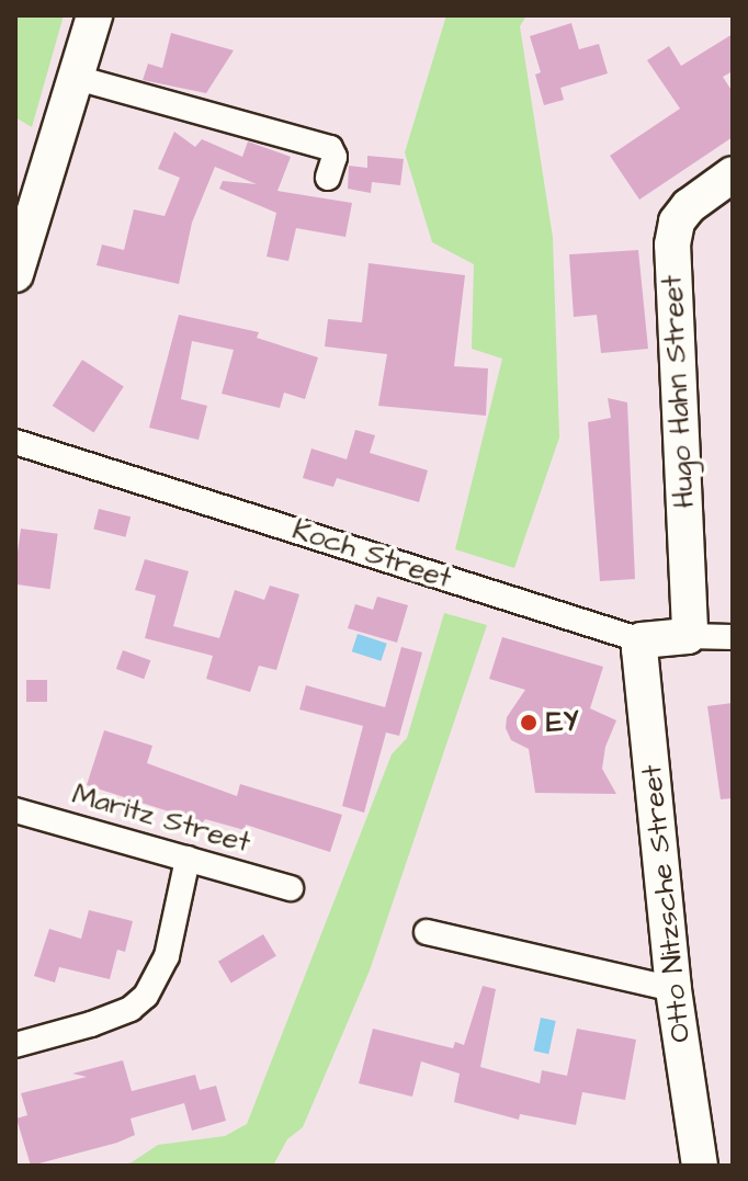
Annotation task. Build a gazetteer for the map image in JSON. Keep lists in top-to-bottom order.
{
  "streets": {
    "street": [
      "Hugo Hahn Street",
      "Koch Street",
      "Maritz Street",
      "Otto Nitzsche Street"
    ]
  },
  "crossings": [
    ["Hugo Hahn Street", "Koch Street"],
    ["Koch Street", "Otto Nitzsche Street"]
  ],
  "places": ["EY"]
}
